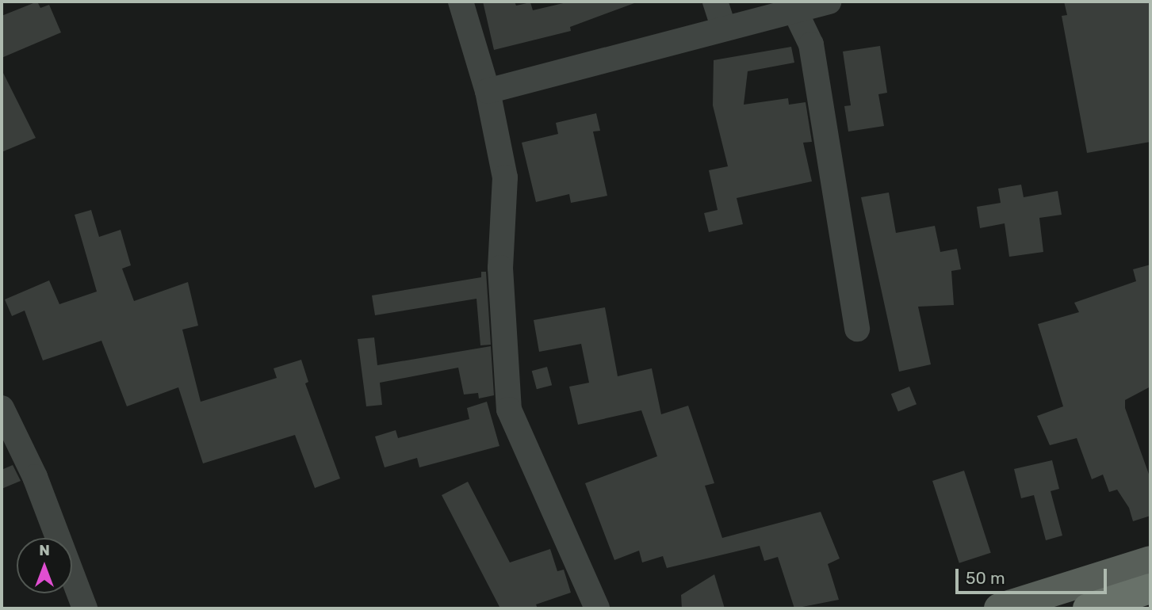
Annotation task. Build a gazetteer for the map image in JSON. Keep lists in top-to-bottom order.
{
  "scale_bar": "50 m",
  "north": "top"
}
